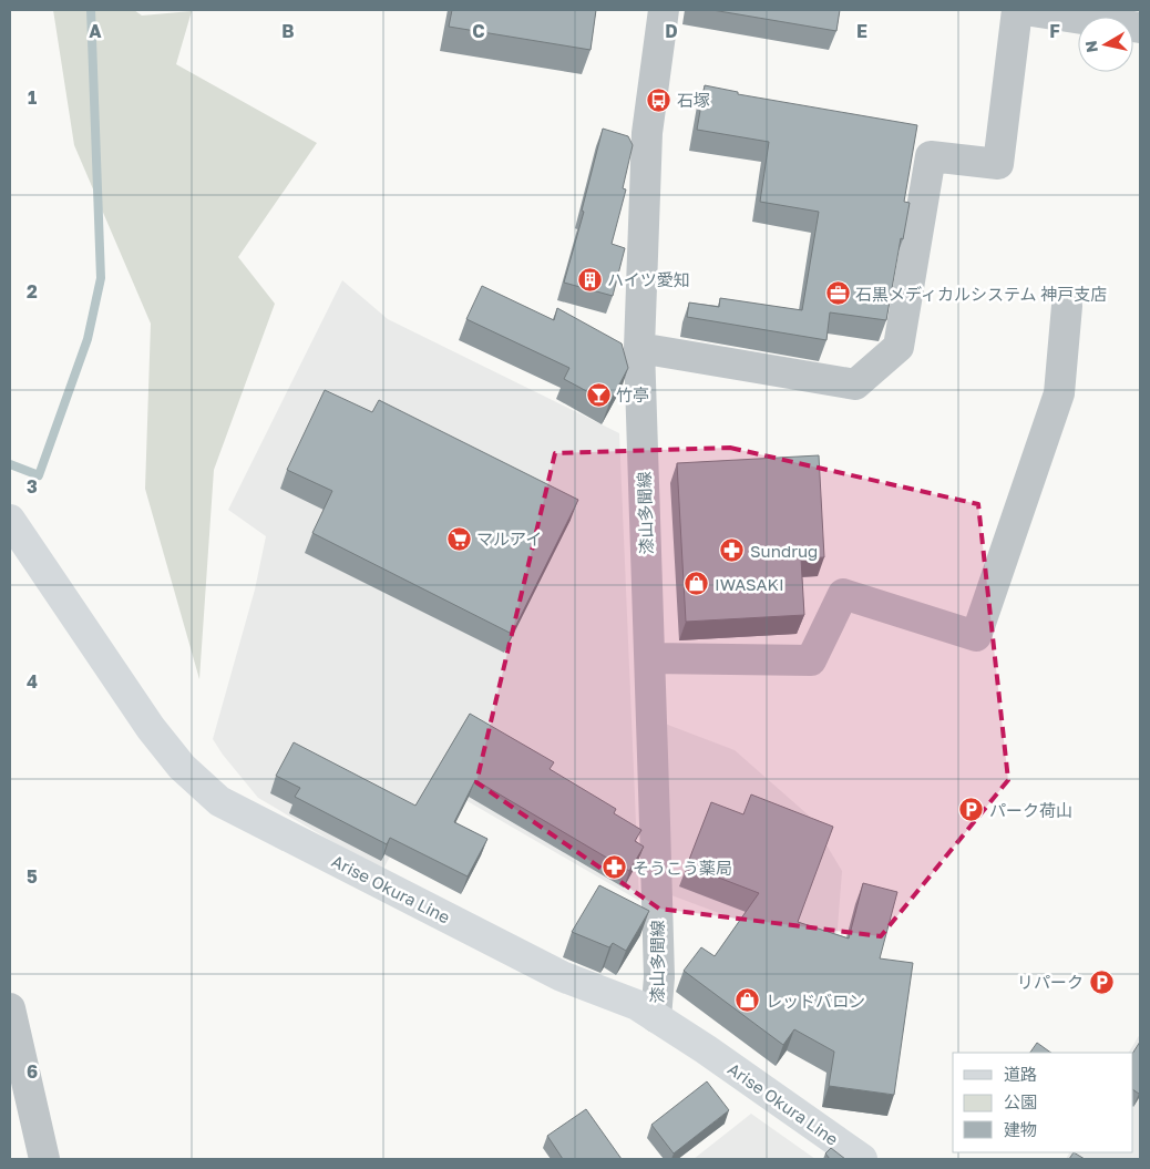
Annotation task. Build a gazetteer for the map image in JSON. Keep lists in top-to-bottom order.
{
  "streets": {
    "main road": ["Arise Okura Line"],
    "street": ["漆山多聞線"]
  },
  "crossings": [
    ["漆山多聞線", "Arise Okura Line"]
  ],
  "places": {
    "bus stop": ["石塚"],
    "building": ["ハイツ愛知"],
    "office": ["石黒メディカルシステム 神戸支店"],
    "bar": ["竹亭"],
    "supermarket": ["マルアイ"],
    "pharmacy": ["Sundrug", "そうこう薬局"],
    "shop": ["IWASAKI", "レッドバロン"],
    "parking": ["パーク荷山", "リパーク"]
  },
  "legend": ["道路", "公園", "建物"],
  "north": "left",
  "grid": {
    "columns": [
      "A",
      "B",
      "C",
      "D",
      "E",
      "F"
    ],
    "rows": [
      "1",
      "2",
      "3",
      "4",
      "5",
      "6"
    ]
  }
}
